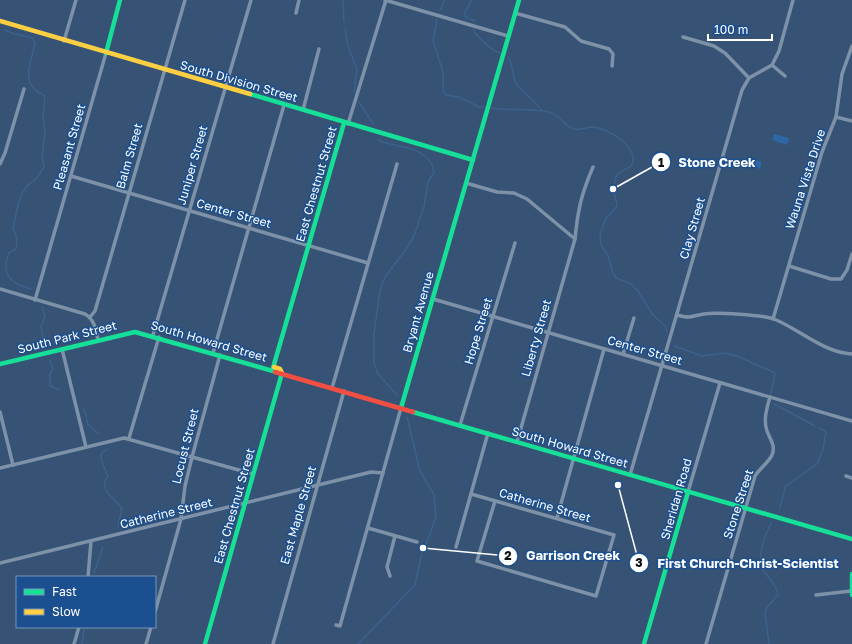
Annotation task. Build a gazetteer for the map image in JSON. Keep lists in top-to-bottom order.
{
  "streets": {
    "main road": [
      "South Division Street",
      "Pleasant Street",
      "East Chestnut Street",
      "Bryant Avenue",
      "South Park Street",
      "South Howard Street",
      "Sheridan Road"
    ],
    "street": [
      "Balm Street",
      "Juniper Street",
      "Wauna Vista Drive",
      "Center Street",
      "Clay Street",
      "Hope Street",
      "Liberty Street",
      "Locust Street",
      "Stone Street",
      "Catherine Street",
      "East Maple Street"
    ]
  },
  "crossings": [
    ["South Division Street", "Pleasant Street"],
    ["South Division Street", "Balm Street"],
    ["South Division Street", "Juniper Street"],
    ["South Division Street", "East Chestnut Street"],
    ["South Division Street", "Bryant Avenue"],
    ["Pleasant Street", "Center Street"],
    ["Balm Street", "Center Street"],
    ["Juniper Street", "Center Street"],
    ["Juniper Street", "South Howard Street"],
    ["East Chestnut Street", "Center Street"],
    ["East Chestnut Street", "South Howard Street"],
    ["East Chestnut Street", "Catherine Street"],
    ["Center Street", "Clay Street"],
    ["Center Street", "Bryant Avenue"],
    ["Center Street", "Hope Street"],
    ["Center Street", "Liberty Street"],
    ["Center Street", "Sheridan Road"],
    ["Center Street", "Stone Street"],
    ["Clay Street", "South Howard Street"],
    ["Bryant Avenue", "South Howard Street"],
    ["Bryant Avenue", "Catherine Street"],
    ["Hope Street", "South Howard Street"],
    ["South Park Street", "South Howard Street"],
    ["Liberty Street", "South Howard Street"],
    ["South Howard Street", "Locust Street"],
    ["South Howard Street", "Sheridan Road"],
    ["South Howard Street", "Stone Street"],
    ["South Howard Street", "East Maple Street"],
    ["Locust Street", "Catherine Street"],
    ["Catherine Street", "East Maple Street"]
  ],
  "places": ["Stone Creek", "First Church-Christ-Scientist", "Garrison Creek"],
  "legend": ["Fast", "Slow"],
  "scale_bar": "100 m"
}
